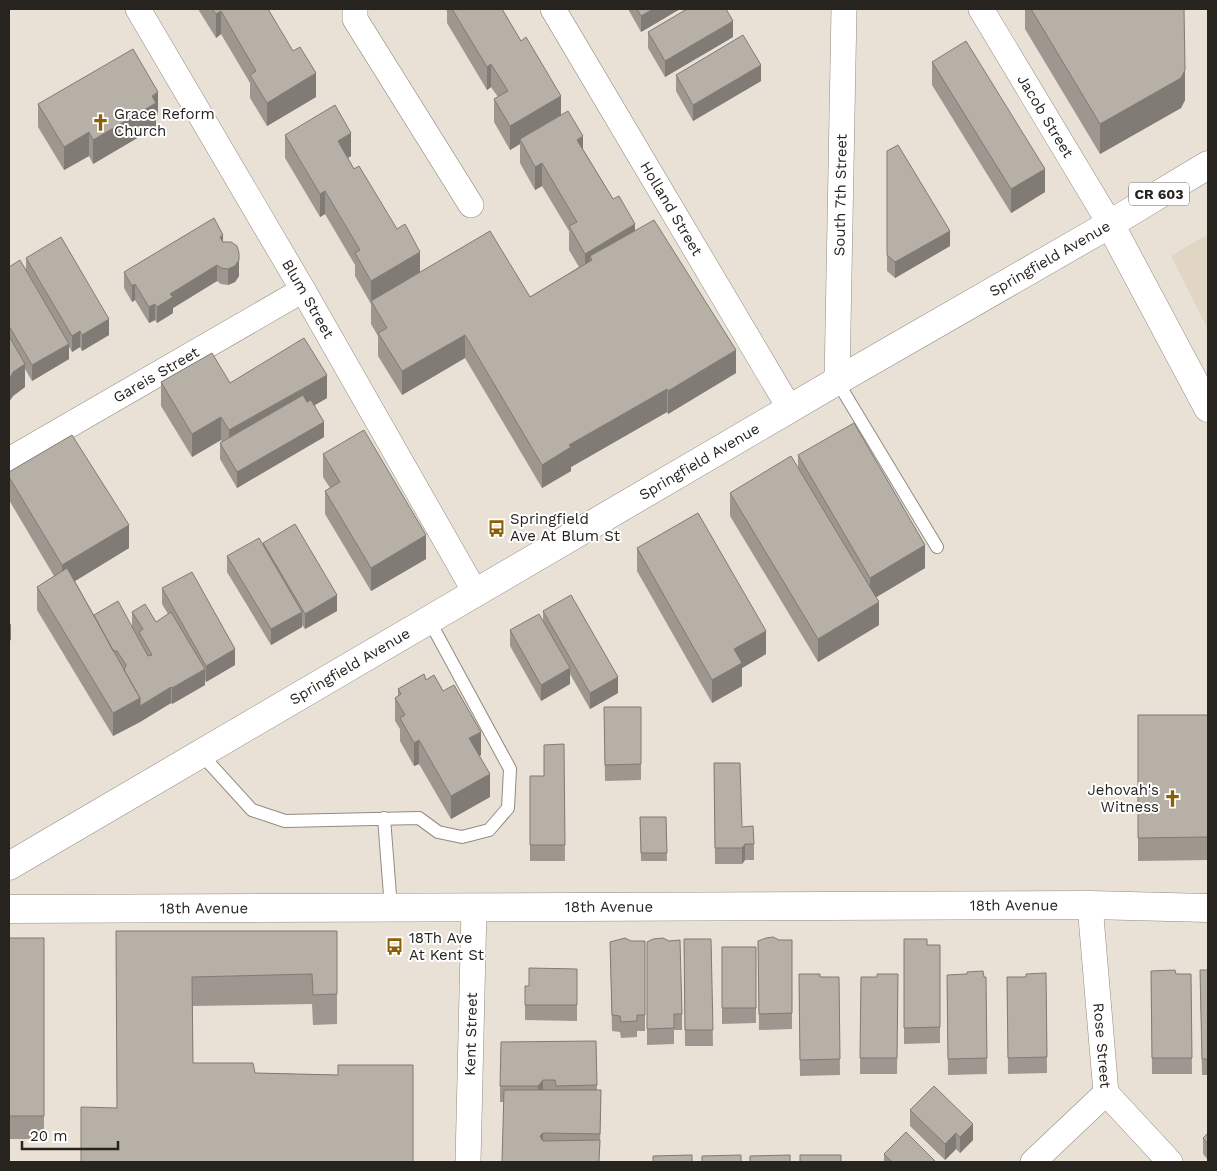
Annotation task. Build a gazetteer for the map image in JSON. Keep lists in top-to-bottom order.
{
  "streets": {
    "main road": ["CR 603", "Springfield Avenue", "18th Avenue"],
    "street": [
      "Jacob Street",
      "South 7th Street",
      "Holland Street",
      "Blum Street",
      "Gareis Street",
      "Kent Street",
      "Rose Street"
    ]
  },
  "crossings": [
    ["Jacob Street", "Springfield Avenue"],
    ["South 7th Street", "Springfield Avenue"],
    ["Holland Street", "Springfield Avenue"],
    ["Springfield Avenue", "Blum Street"],
    ["Blum Street", "Gareis Street"],
    ["18th Avenue", "Kent Street"],
    ["18th Avenue", "Rose Street"]
  ],
  "places": {
    "church": ["Grace Reform Church", "Jehovah's Witness"],
    "bus stop": ["Springfield Ave At Blum St", "18Th Ave At Kent St"]
  },
  "scale_bar": "20 m"
}
